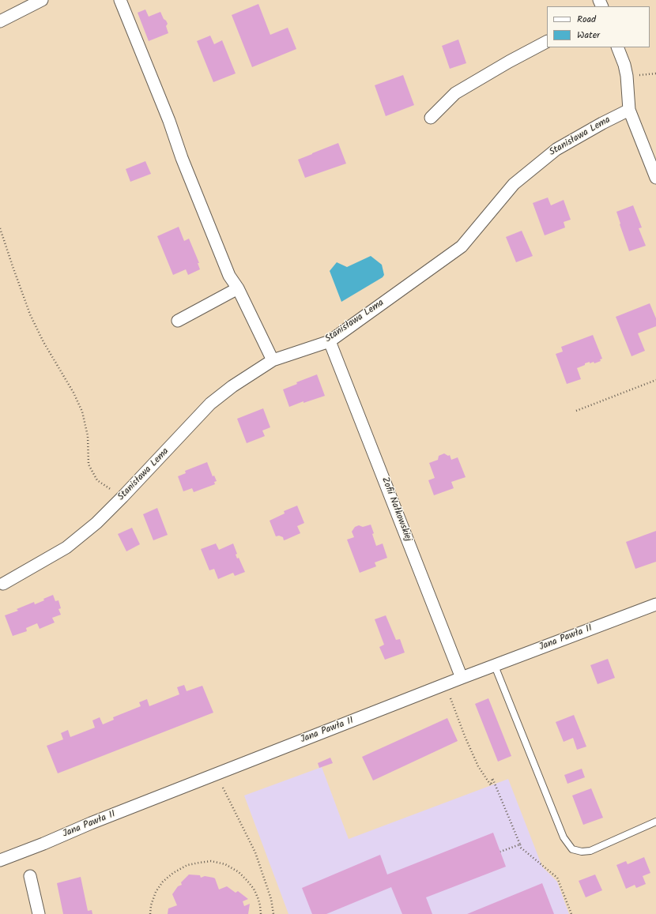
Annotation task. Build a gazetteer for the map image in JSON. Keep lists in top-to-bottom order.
{
  "streets": {
    "street": ["Stanisława Lema", "Zofii Nałkowskiej", "Jana Pawła II"]
  },
  "crossings": [
    ["Stanisława Lema", "Zofii Nałkowskiej"],
    ["Zofii Nałkowskiej", "Jana Pawła II"]
  ],
  "legend": ["Road", "Water"]
}
